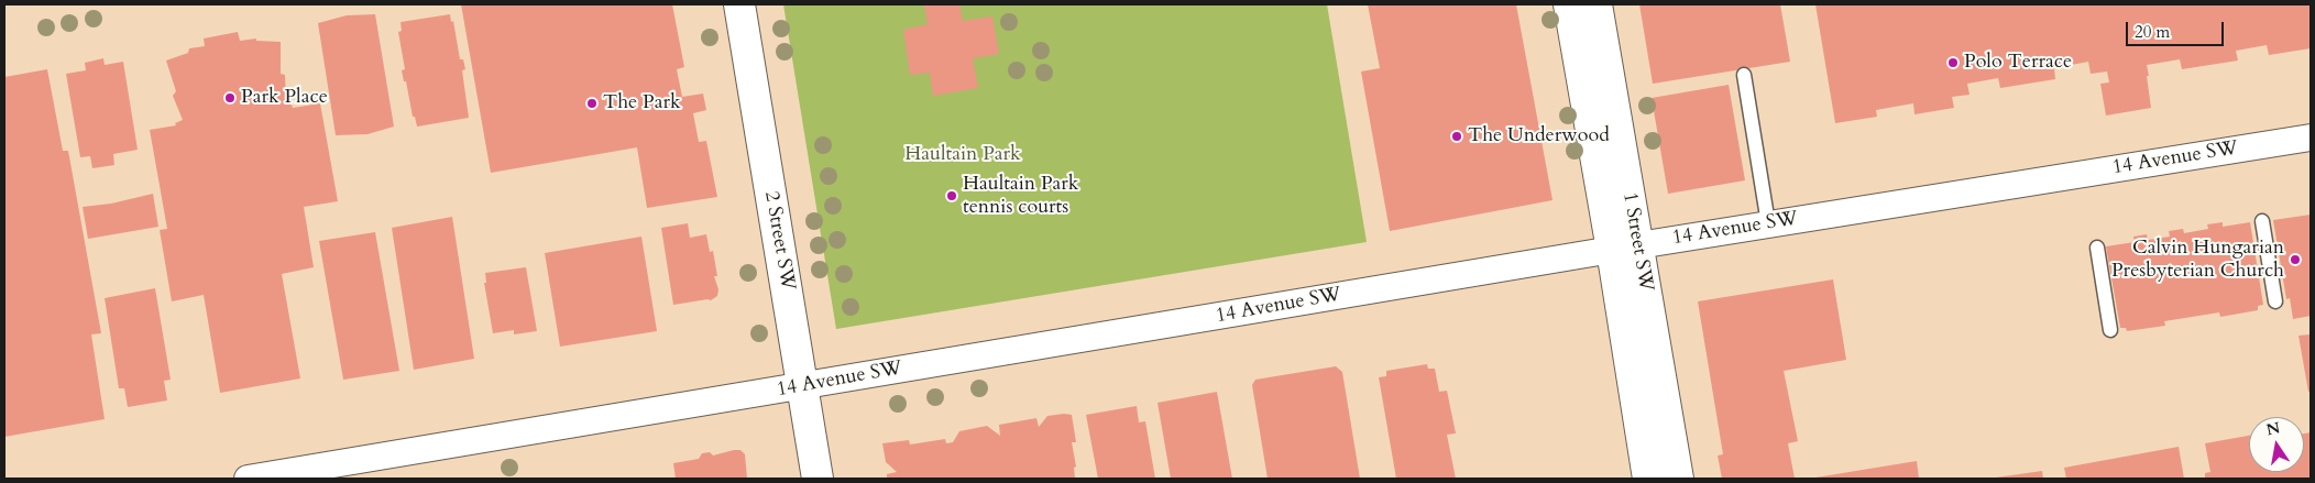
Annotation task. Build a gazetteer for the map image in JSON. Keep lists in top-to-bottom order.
{
  "streets": {
    "street": ["14 Avenue SW", "2 Street SW", "1 Street SW"]
  },
  "crossings": [
    ["14 Avenue SW", "2 Street SW"],
    ["14 Avenue SW", "1 Street SW"]
  ],
  "parks": ["Haultain Park"],
  "places": [
    "Polo Terrace",
    "Park Place",
    "The Park",
    "The Underwood",
    "Haultain Park tennis courts",
    "Calvin Hungarian Presbyterian Church"
  ],
  "scale_bar": "20 m",
  "north": "top"
}
